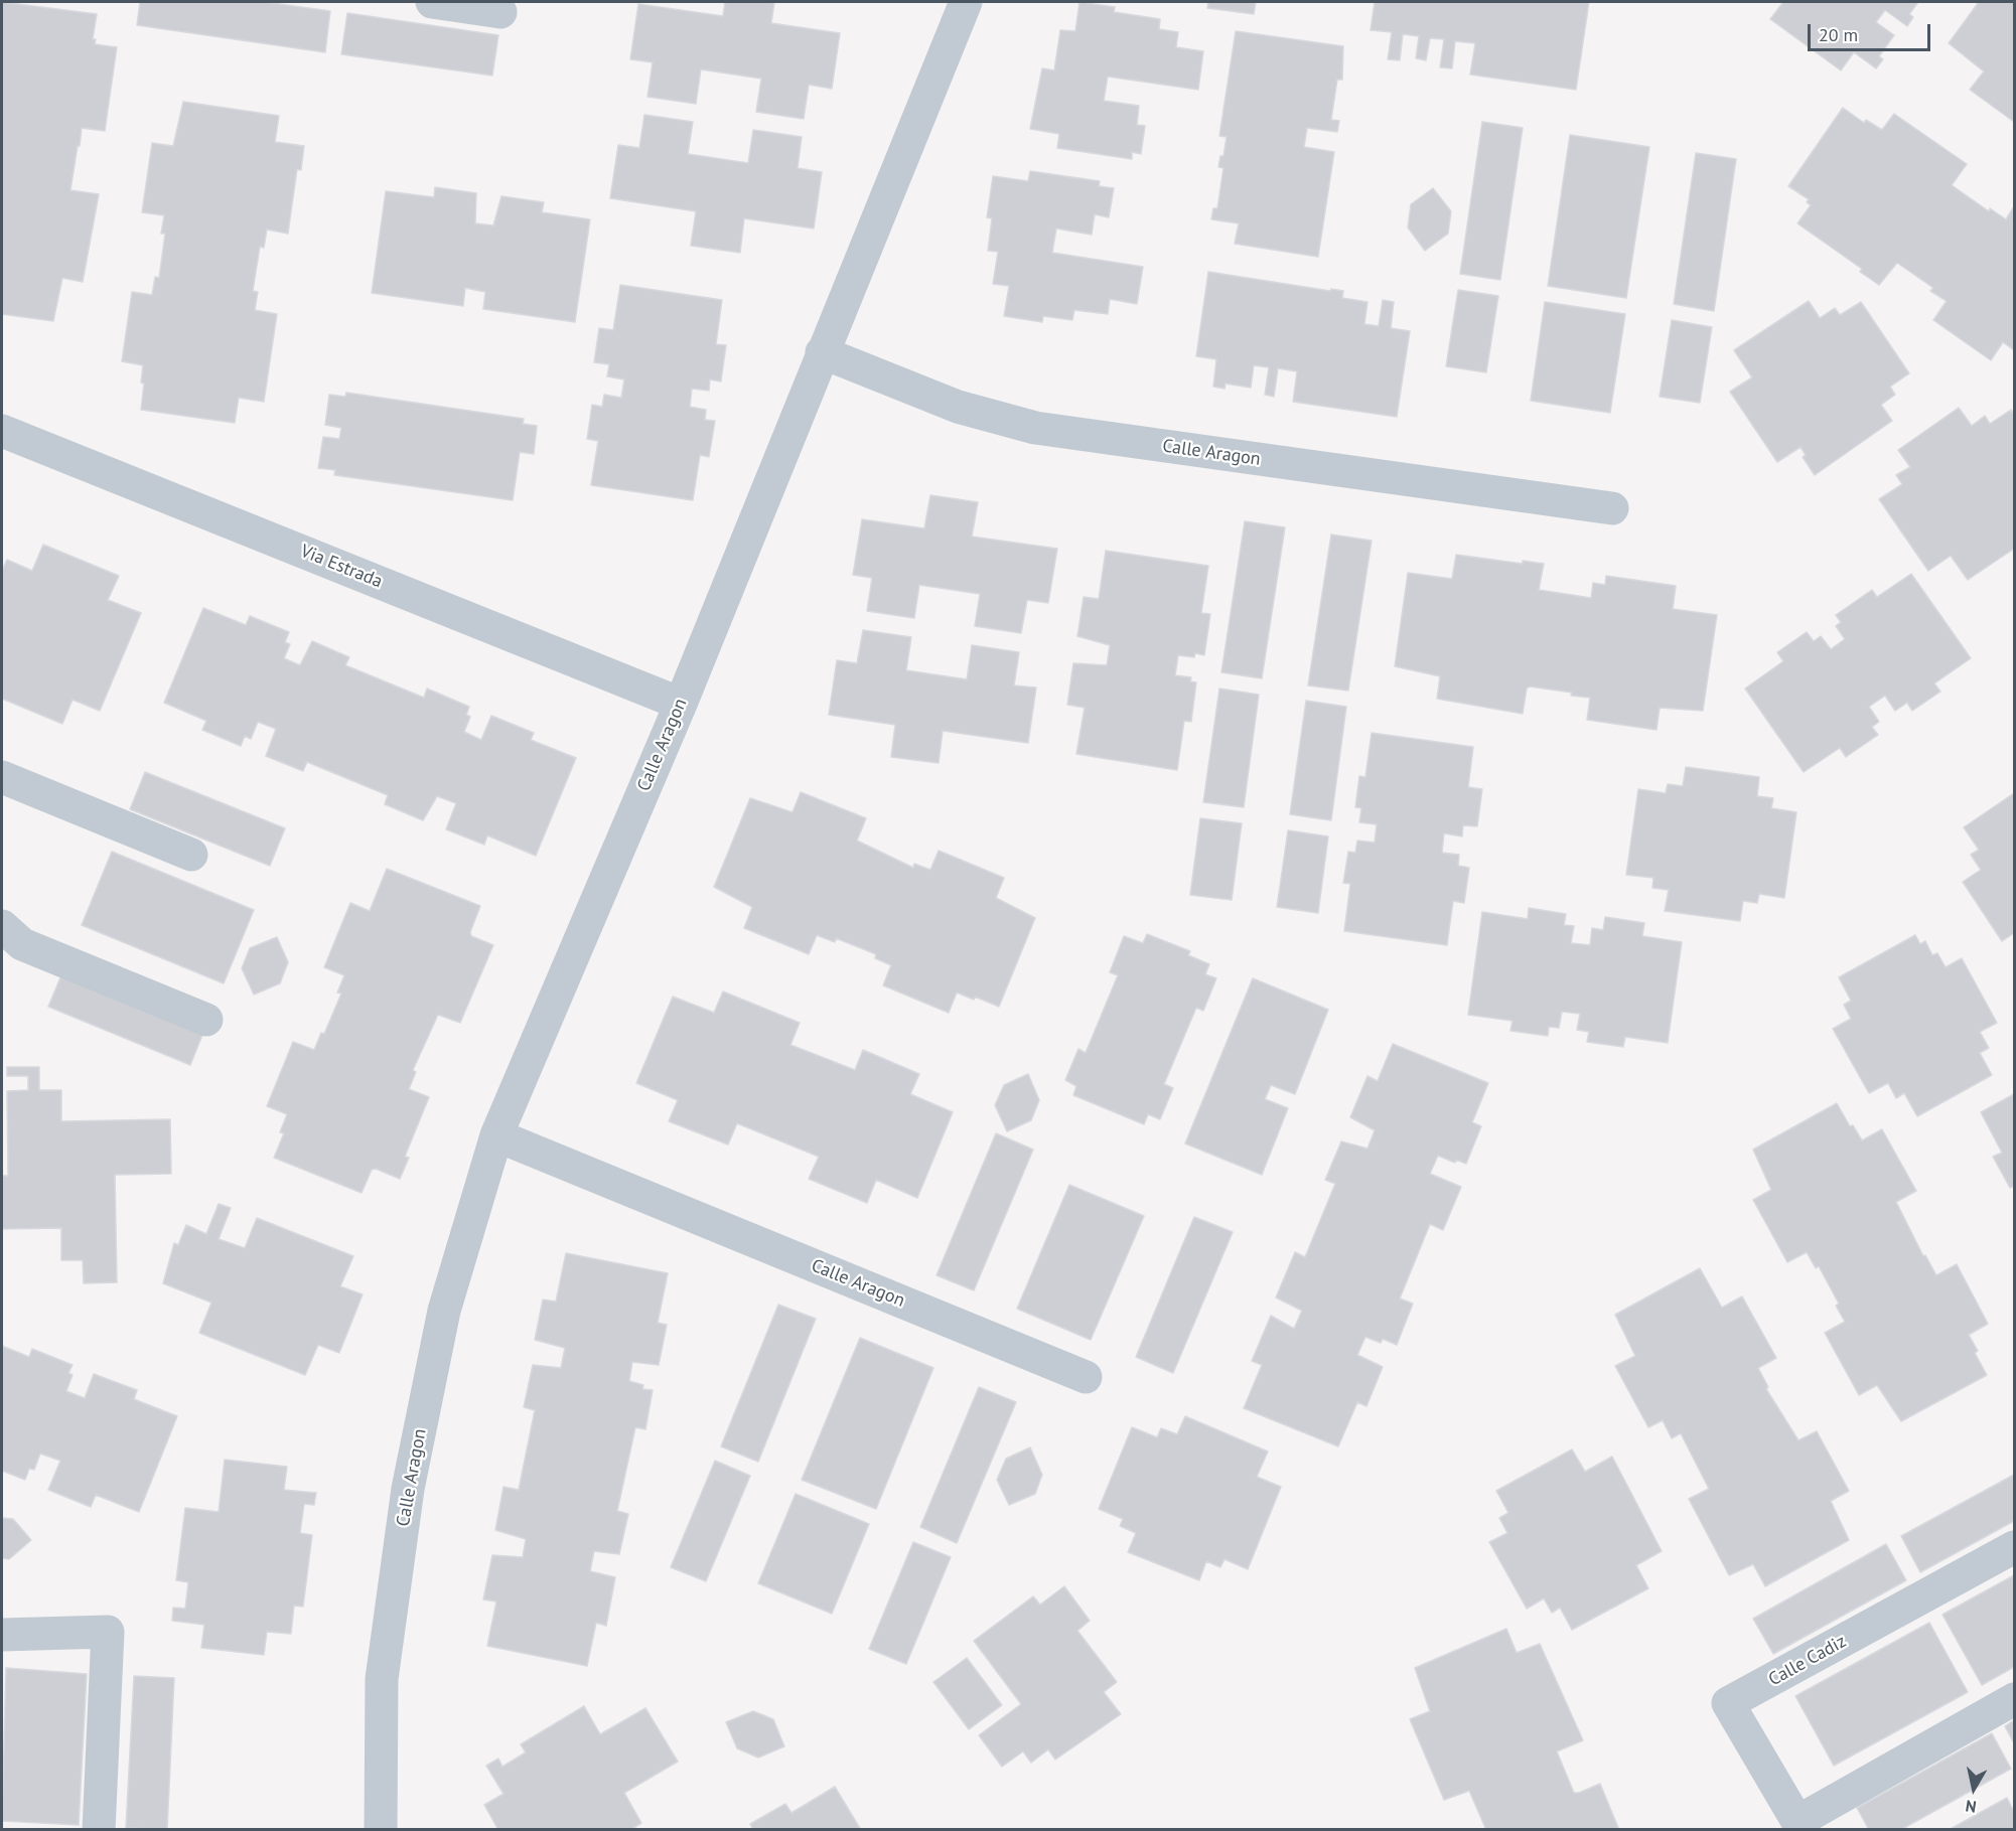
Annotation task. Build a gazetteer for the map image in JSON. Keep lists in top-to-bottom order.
{
  "streets": {
    "street": ["Calle Aragon", "Via Estrada", "Calle Cadiz"]
  },
  "crossings": [
    ["Calle Aragon", "Via Estrada"]
  ],
  "scale_bar": "20 m",
  "north": "bottom"
}
